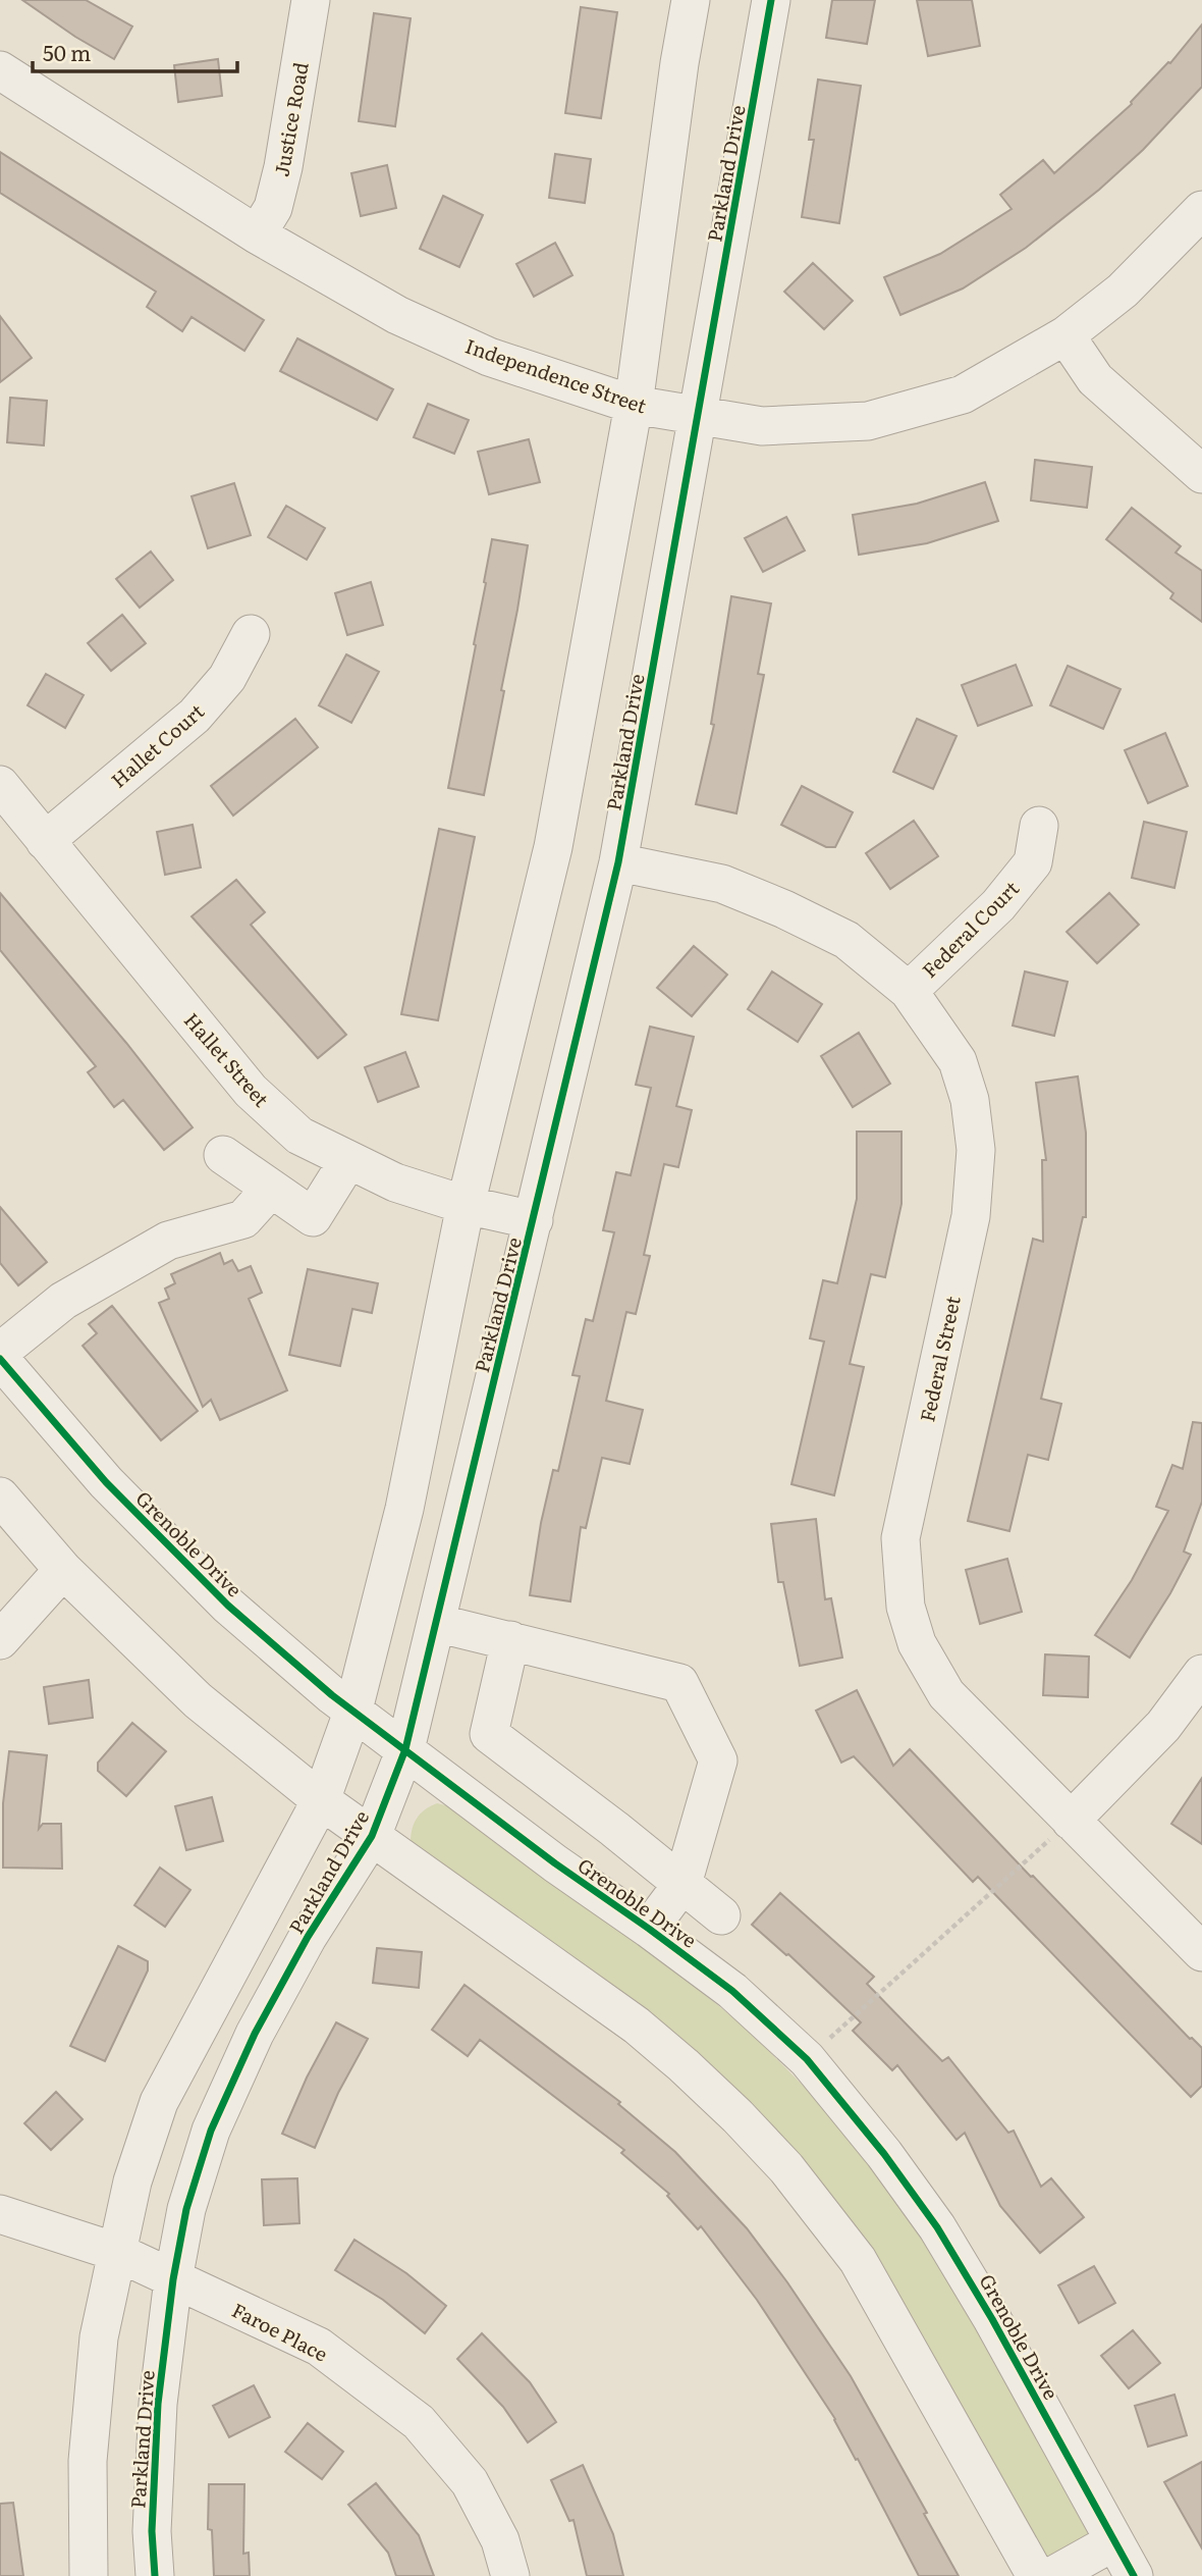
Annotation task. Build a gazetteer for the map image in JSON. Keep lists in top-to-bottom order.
{
  "streets": {
    "street": [
      "Justice Road",
      "Parkland Drive",
      "Independence Street",
      "Hallet Court",
      "Federal Court",
      "Hallet Street",
      "Federal Street",
      "Grenoble Drive",
      "Faroe Place"
    ]
  },
  "crossings": [
    ["Justice Road", "Independence Street"],
    ["Parkland Drive", "Independence Street"],
    ["Parkland Drive", "Hallet Street"],
    ["Parkland Drive", "Federal Street"],
    ["Parkland Drive", "Grenoble Drive"],
    ["Parkland Drive", "Faroe Place"],
    ["Hallet Court", "Hallet Street"],
    ["Federal Court", "Federal Street"]
  ],
  "scale_bar": "50 m"
}
